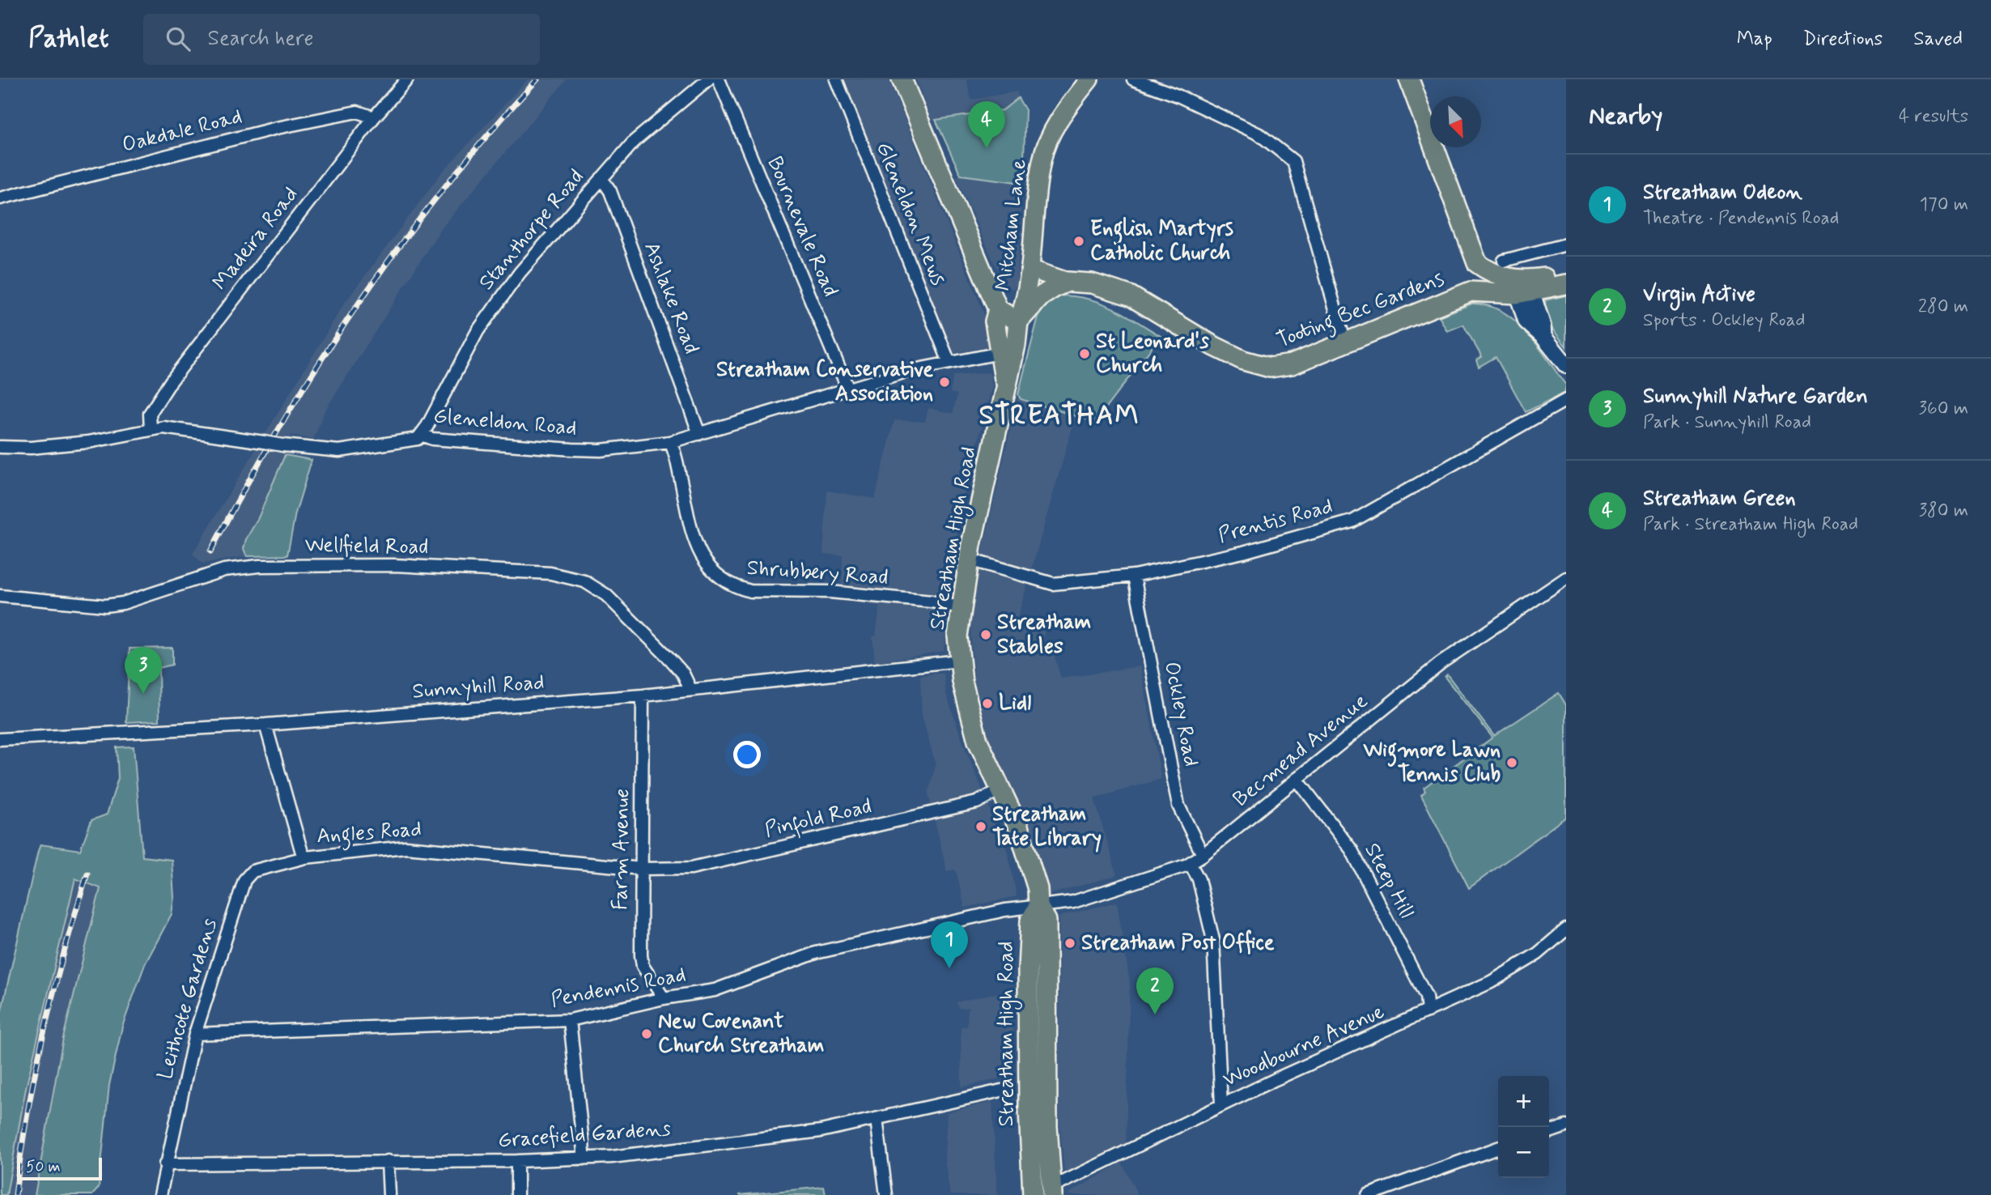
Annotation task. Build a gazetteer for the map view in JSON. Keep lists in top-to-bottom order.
{
  "streets": {
    "highway": ["Tooting Bec Gardens", "Streatham High Road"],
    "main road": ["Mitcham Lane"],
    "street": [
      "Oakdale Road",
      "Gleneldon Mews",
      "Bournevale Road",
      "Stanthorpe Road",
      "Madeira Road",
      "Ashlake Road",
      "Gleneldon Road",
      "Prentis Road",
      "Wellfield Road",
      "Shrubbery Road",
      "Sunnyhill Road",
      "Ockley Road",
      "Becmead Avenue",
      "Pinfold Road",
      "Angles Road",
      "Farm Avenue",
      "Steep Hill",
      "Pendennis Road",
      "Leithcote Gardens",
      "Woodbourne Avenue",
      "Gracefield Gardens"
    ]
  },
  "crossings": [
    ["Oakdale Road", "Madeira Road"],
    ["Gleneldon Mews", "Gleneldon Road"],
    ["Mitcham Lane", "Streatham High Road"],
    ["Bournevale Road", "Gleneldon Road"],
    ["Stanthorpe Road", "Ashlake Road"],
    ["Stanthorpe Road", "Gleneldon Road"],
    ["Madeira Road", "Gleneldon Road"],
    ["Ashlake Road", "Gleneldon Road"],
    ["Gleneldon Road", "Streatham High Road"],
    ["Gleneldon Road", "Shrubbery Road"],
    ["Prentis Road", "Streatham High Road"],
    ["Prentis Road", "Ockley Road"],
    ["Streatham High Road", "Shrubbery Road"],
    ["Streatham High Road", "Sunnyhill Road"],
    ["Streatham High Road", "Becmead Avenue"],
    ["Streatham High Road", "Pinfold Road"],
    ["Streatham High Road", "Pendennis Road"],
    ["Wellfield Road", "Sunnyhill Road"],
    ["Sunnyhill Road", "Angles Road"],
    ["Sunnyhill Road", "Farm Avenue"],
    ["Ockley Road", "Becmead Avenue"],
    ["Becmead Avenue", "Steep Hill"],
    ["Becmead Avenue", "Pendennis Road"],
    ["Pinfold Road", "Angles Road"],
    ["Pinfold Road", "Farm Avenue"],
    ["Angles Road", "Farm Avenue"],
    ["Angles Road", "Leithcote Gardens"],
    ["Farm Avenue", "Pendennis Road"],
    ["Steep Hill", "Woodbourne Avenue"],
    ["Pendennis Road", "Leithcote Gardens"],
    ["Leithcote Gardens", "Gracefield Gardens"]
  ],
  "districts": ["STREATHAM"],
  "places": [
    "English Martyrs Catholic Church",
    "St Leonard's Church",
    "Streatham Conservative Association",
    "Streatham Stables",
    "Lidl",
    "Wigmore Lawn Tennis Club",
    "Streatham Tate Library",
    "Streatham Post Office",
    "New Covenant Church Streatham"
  ],
  "scale_bar": "50 m",
  "north": "bottom right",
  "page": {
    "header": "Pathlet",
    "search": "Search here",
    "nav": ["Map", "Directions", "Saved"],
    "heading": ["Nearby", "4 results"],
    "pins": [
      "4",
      "3",
      "1",
      "2"
    ],
    "list": [
      {
        "mark": "1",
        "name": "Streatham Odeon",
        "note": "Theatre · Pendennis Road",
        "value": "170 m"
      },
      {
        "mark": "2",
        "name": "Virgin Active",
        "note": "Sports · Ockley Road",
        "value": "280 m"
      },
      {
        "mark": "3",
        "name": "Sunnyhill Nature Garden",
        "note": "Park · Sunnyhill Road",
        "value": "360 m"
      },
      {
        "mark": "4",
        "name": "Streatham Green",
        "note": "Park · Streatham High Road",
        "value": "380 m"
      }
    ],
    "map_buttons": ["+", "−"],
    "scale": "50 m"
  }
}
